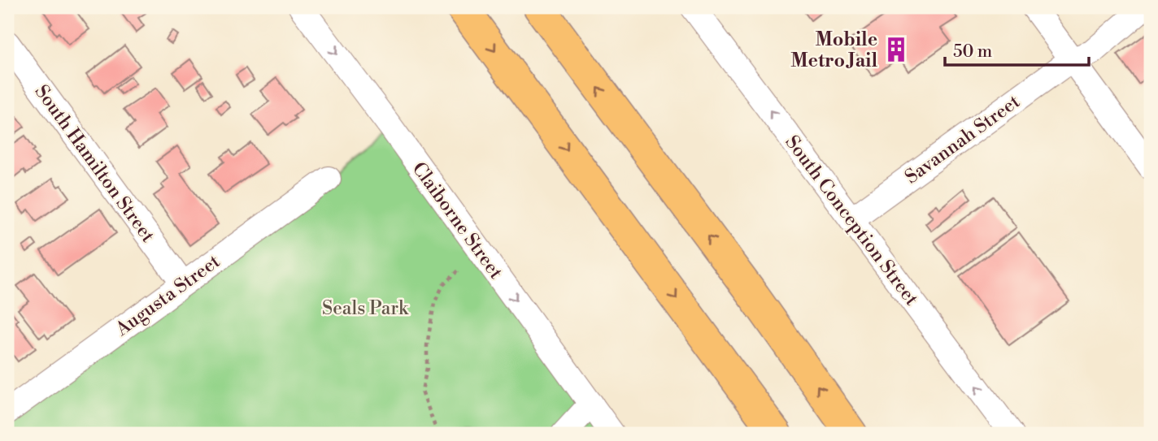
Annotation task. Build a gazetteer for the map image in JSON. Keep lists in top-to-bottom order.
{
  "streets": {
    "street": [
      "Savannah Street",
      "South Hamilton Street",
      "Claiborne Street",
      "South Conception Street",
      "Augusta Street"
    ]
  },
  "crossings": [
    ["Savannah Street", "South Conception Street"],
    ["South Hamilton Street", "Augusta Street"]
  ],
  "one_way": ["Claiborne Street", "South Conception Street"],
  "parks": ["Seals Park"],
  "places": {
    "building": ["Mobile Metro Jail"]
  },
  "scale_bar": "50 m"
}
